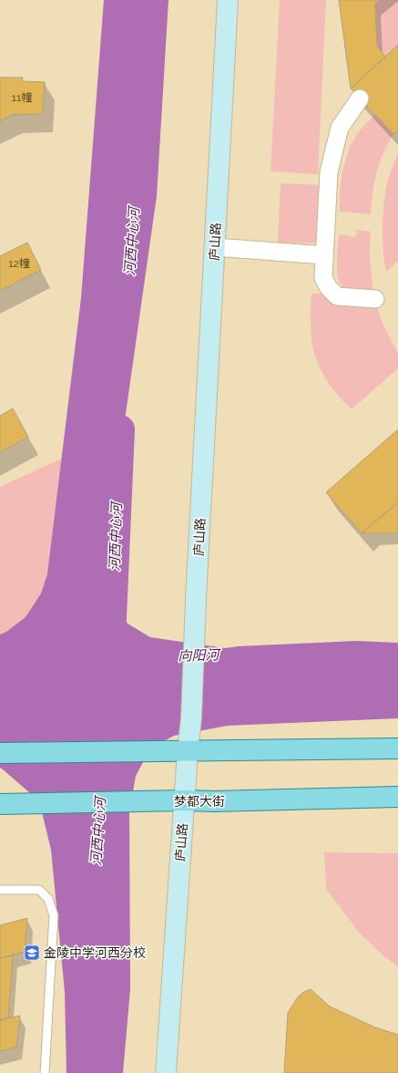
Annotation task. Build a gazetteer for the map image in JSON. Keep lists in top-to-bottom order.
{
  "streets": {
    "main road": ["庐山路", "梦都大街"]
  },
  "crossings": [
    ["庐山路", "梦都大街"]
  ],
  "water": ["河西中心河", "向阳河"],
  "places": {
    "school or university": ["金陵中学河西分校"]
  },
  "house_numbers": ["11幢", "12幢"]
}
